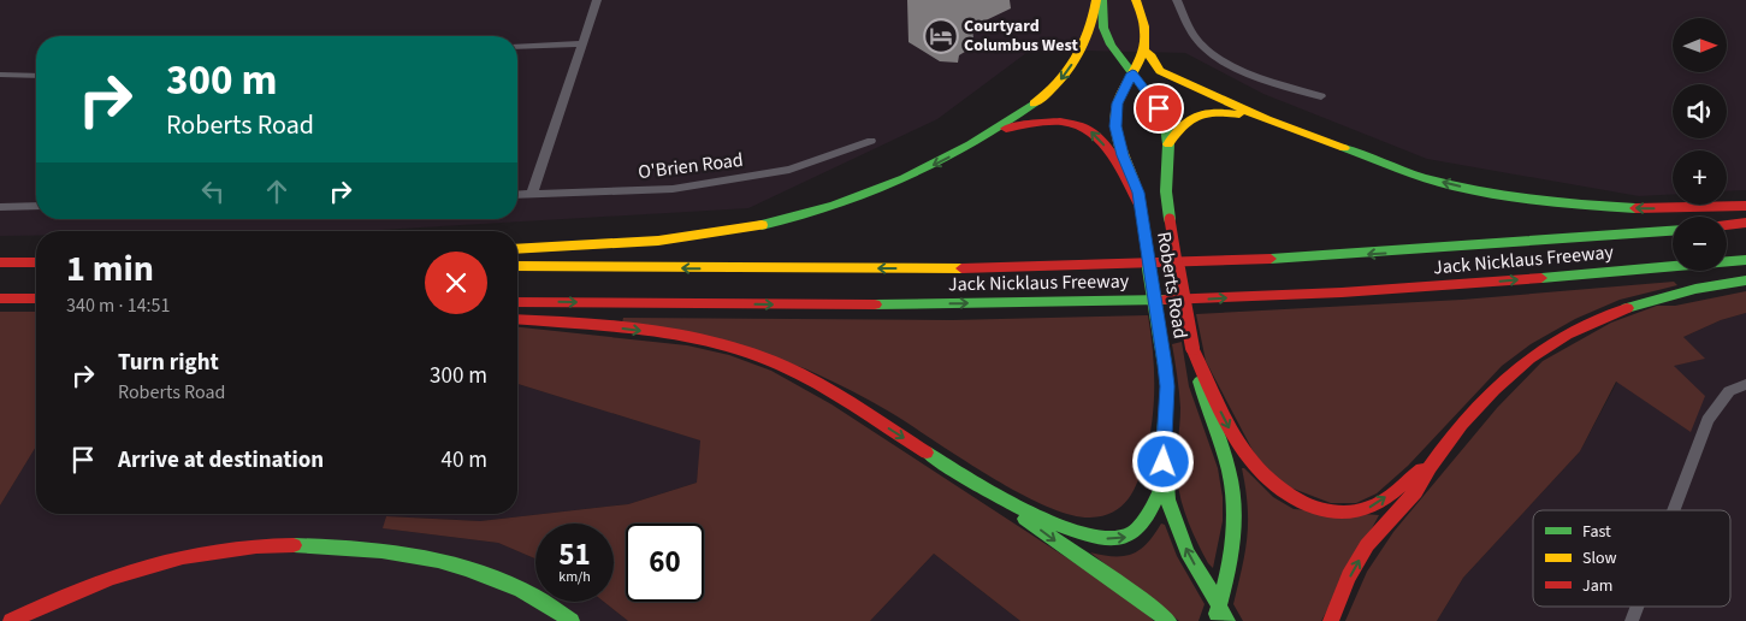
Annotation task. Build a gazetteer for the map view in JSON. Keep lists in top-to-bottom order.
{
  "streets": {
    "main road": ["Jack Nicklaus Freeway", "Roberts Road"],
    "street": ["O'Brien Road"]
  },
  "places": {
    "hotel": ["Courtyard Columbus West"]
  },
  "legend": ["Fast", "Slow", "Jam"],
  "north": "right",
  "page": {
    "map_buttons": ["+", "−"],
    "turn": ["300 m", "Roberts Road"],
    "heading": ["1 min", "340 m · 14:51"],
    "list": [
      {
        "name": "Turn right",
        "note": "Roberts Road",
        "value": "300 m"
      },
      {
        "name": "Arrive at destination",
        "value": "40 m"
      }
    ],
    "speed": "51 km/h",
    "limit": "60"
  }
}
